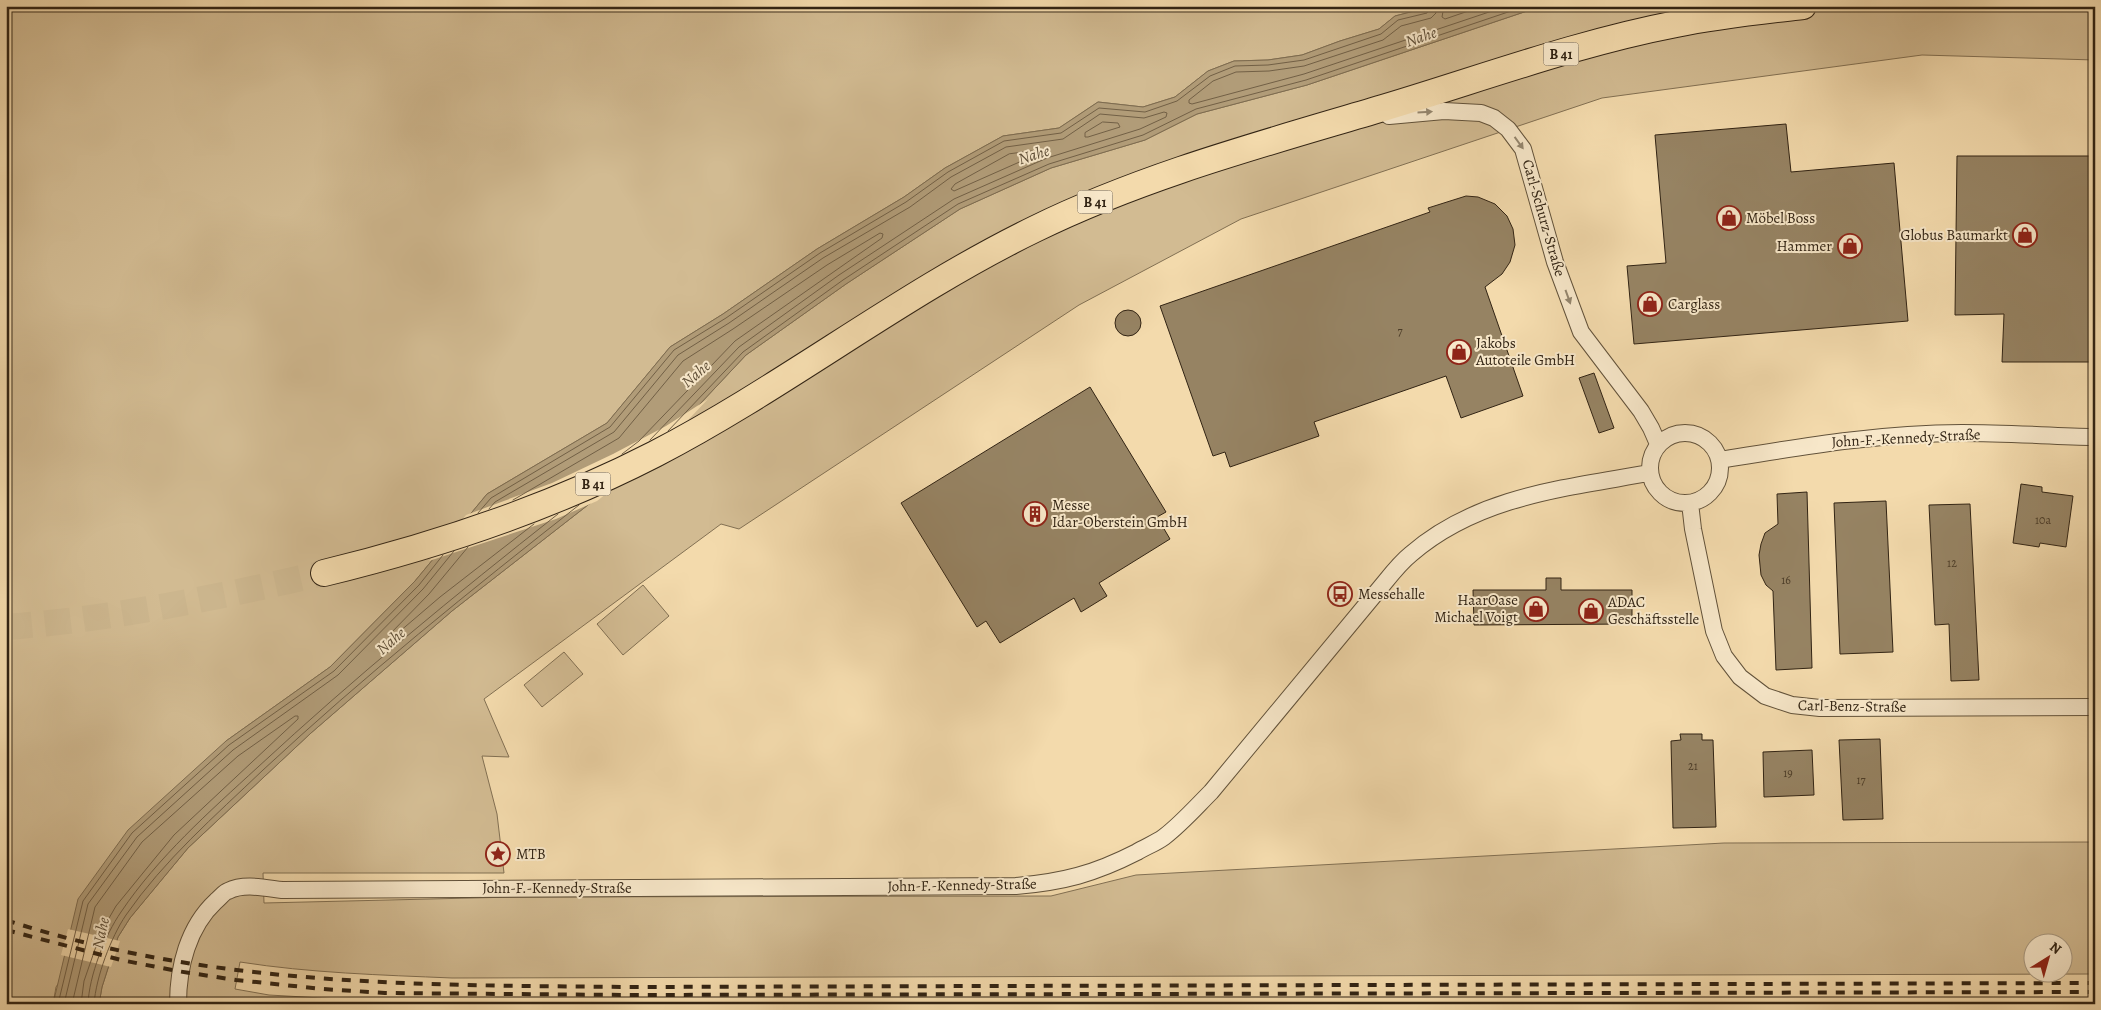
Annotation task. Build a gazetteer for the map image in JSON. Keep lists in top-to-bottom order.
{
  "streets": {
    "main road": ["B 41"],
    "street": ["Carl-Schurz-Straße", "John-F.-Kennedy-Straße", "Carl-Benz-Straße"]
  },
  "crossings": [
    ["B 41", "Carl-Schurz-Straße"],
    ["Carl-Schurz-Straße", "John-F.-Kennedy-Straße"],
    ["Carl-Schurz-Straße", "Carl-Benz-Straße"],
    ["John-F.-Kennedy-Straße", "Carl-Benz-Straße"]
  ],
  "one_way": ["Carl-Schurz-Straße"],
  "water": ["Nahe"],
  "places": {
    "shop": [
      "Möbel Boss",
      "Globus Baumarkt",
      "Hammer",
      "Carglass",
      "Jakobs Autoteile GmbH",
      "HaarOase Michael Voigt",
      "ADAC Geschäftsstelle"
    ],
    "building": ["Messe Idar-Oberstein GmbH"],
    "bus stop": ["Messehalle"],
    "place": ["MTB"]
  },
  "house_numbers": [
    "7",
    "10a",
    "12",
    "16",
    "21",
    "19",
    "17"
  ],
  "north": "top right"
}
